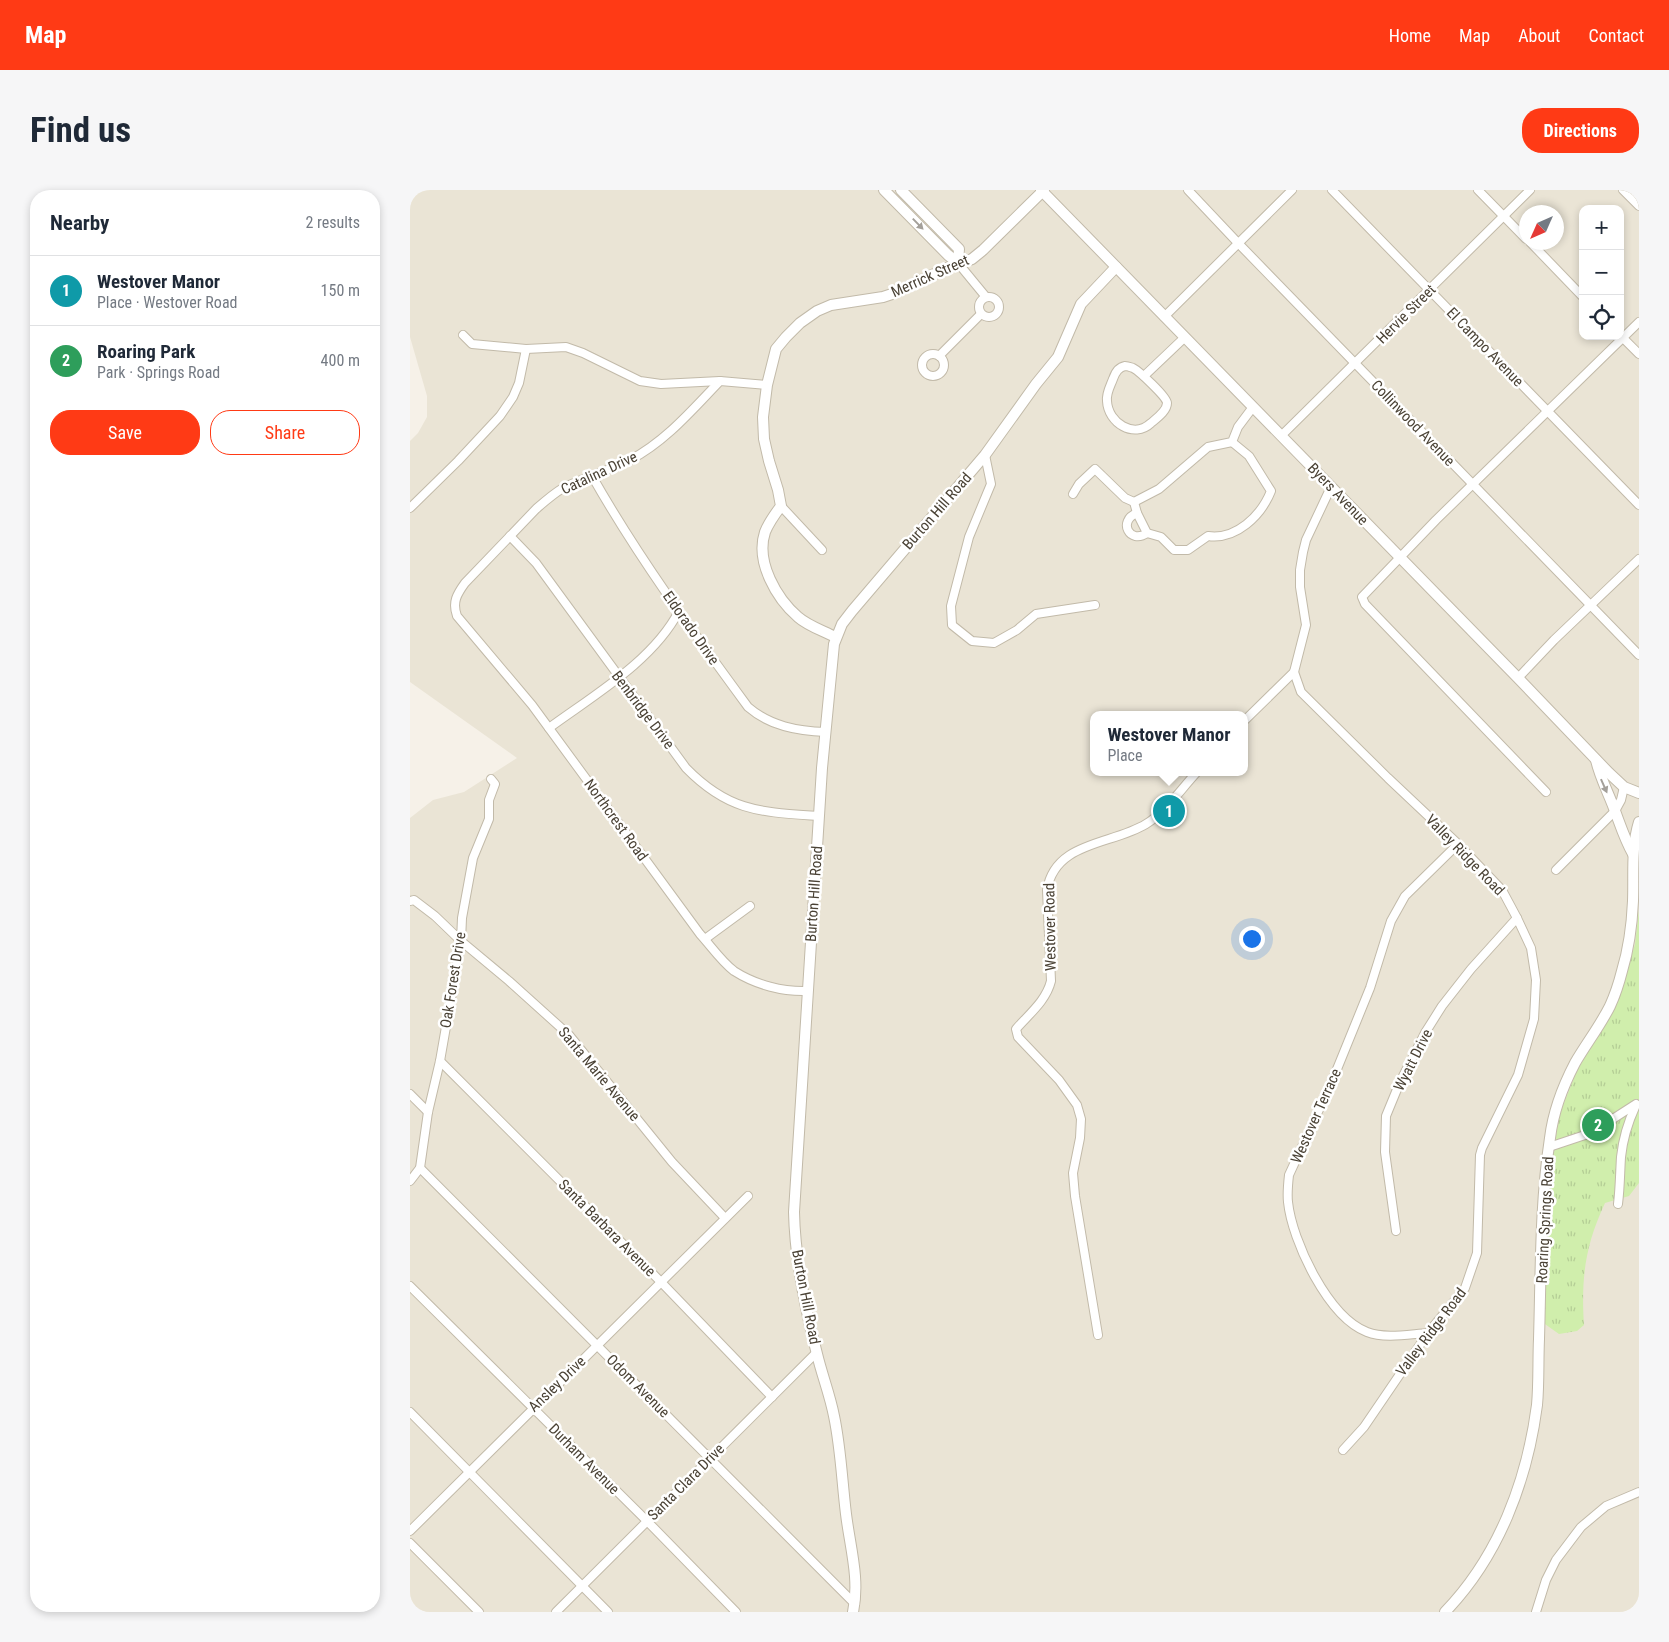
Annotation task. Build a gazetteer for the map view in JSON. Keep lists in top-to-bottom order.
{
  "streets": {
    "street": [
      "Merrick Street",
      "Hervie Street",
      "El Campo Avenue",
      "Collinwood Avenue",
      "Catalina Drive",
      "Byers Avenue",
      "Burton Hill Road",
      "Eldorado Drive",
      "Benbridge Drive",
      "Northcrest Road",
      "Valley Ridge Road",
      "Westover Road",
      "Oak Forest Drive",
      "Wyatt Drive",
      "Santa Marie Avenue",
      "Westover Terrace",
      "Roaring Springs Road",
      "Santa Barbara Avenue",
      "Ansley Drive",
      "Odom Avenue",
      "Durham Avenue",
      "Santa Clara Drive"
    ]
  },
  "crossings": [
    ["Merrick Street", "Byers Avenue"],
    ["Hervie Street", "El Campo Avenue"],
    ["Hervie Street", "Collinwood Avenue"],
    ["Hervie Street", "Byers Avenue"],
    ["Catalina Drive", "Eldorado Drive"],
    ["Catalina Drive", "Benbridge Drive"],
    ["Catalina Drive", "Northcrest Road"],
    ["Byers Avenue", "Burton Hill Road"],
    ["Burton Hill Road", "Eldorado Drive"],
    ["Burton Hill Road", "Benbridge Drive"],
    ["Burton Hill Road", "Northcrest Road"],
    ["Burton Hill Road", "Odom Avenue"],
    ["Burton Hill Road", "Santa Clara Drive"],
    ["Valley Ridge Road", "Wyatt Drive"],
    ["Valley Ridge Road", "Westover Terrace"],
    ["Oak Forest Drive", "Santa Marie Avenue"],
    ["Oak Forest Drive", "Santa Barbara Avenue"],
    ["Oak Forest Drive", "Odom Avenue"],
    ["Santa Marie Avenue", "Ansley Drive"],
    ["Santa Barbara Avenue", "Ansley Drive"],
    ["Santa Barbara Avenue", "Santa Clara Drive"],
    ["Ansley Drive", "Odom Avenue"],
    ["Ansley Drive", "Durham Avenue"],
    ["Odom Avenue", "Santa Clara Drive"],
    ["Durham Avenue", "Santa Clara Drive"]
  ],
  "north": "bottom left",
  "page": {
    "header": "Map",
    "nav": [
      "Home",
      "Map",
      "About",
      "Contact"
    ],
    "buttons": [
      "Directions",
      ["Save", "Share"]
    ],
    "title": "Find us",
    "heading": ["Nearby", "2 results"],
    "map_buttons": ["+", "−"],
    "list": [
      {
        "mark": "1",
        "name": "Westover Manor",
        "note": "Place · Westover Road",
        "value": "150 m"
      },
      {
        "mark": "2",
        "name": "Roaring Park",
        "note": "Park · Springs Road",
        "value": "400 m"
      }
    ],
    "popup": ["Westover Manor", "Place"],
    "pins": ["1", "2"]
  }
}
